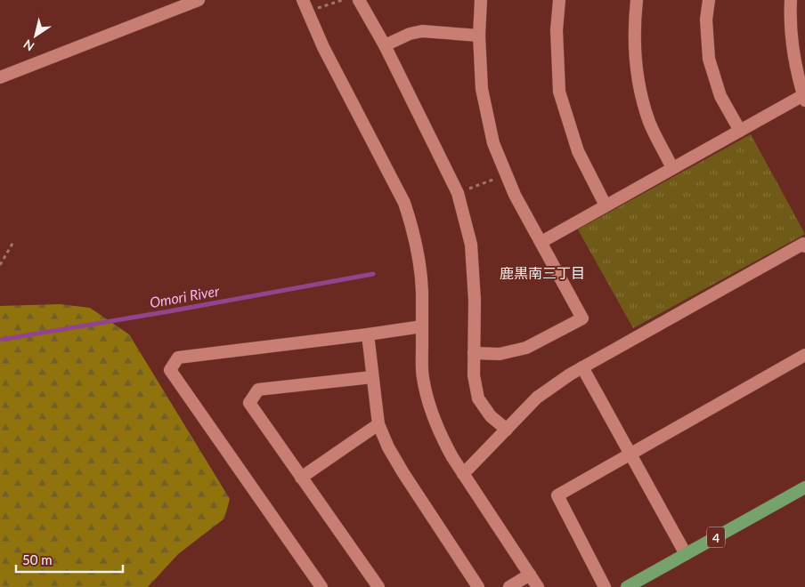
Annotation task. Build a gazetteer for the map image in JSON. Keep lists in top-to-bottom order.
{
  "streets": {
    "main road": ["4"]
  },
  "districts": ["鹿黒南三丁目"],
  "water": ["Omori River"],
  "scale_bar": "50 m",
  "north": "bottom left"
}
